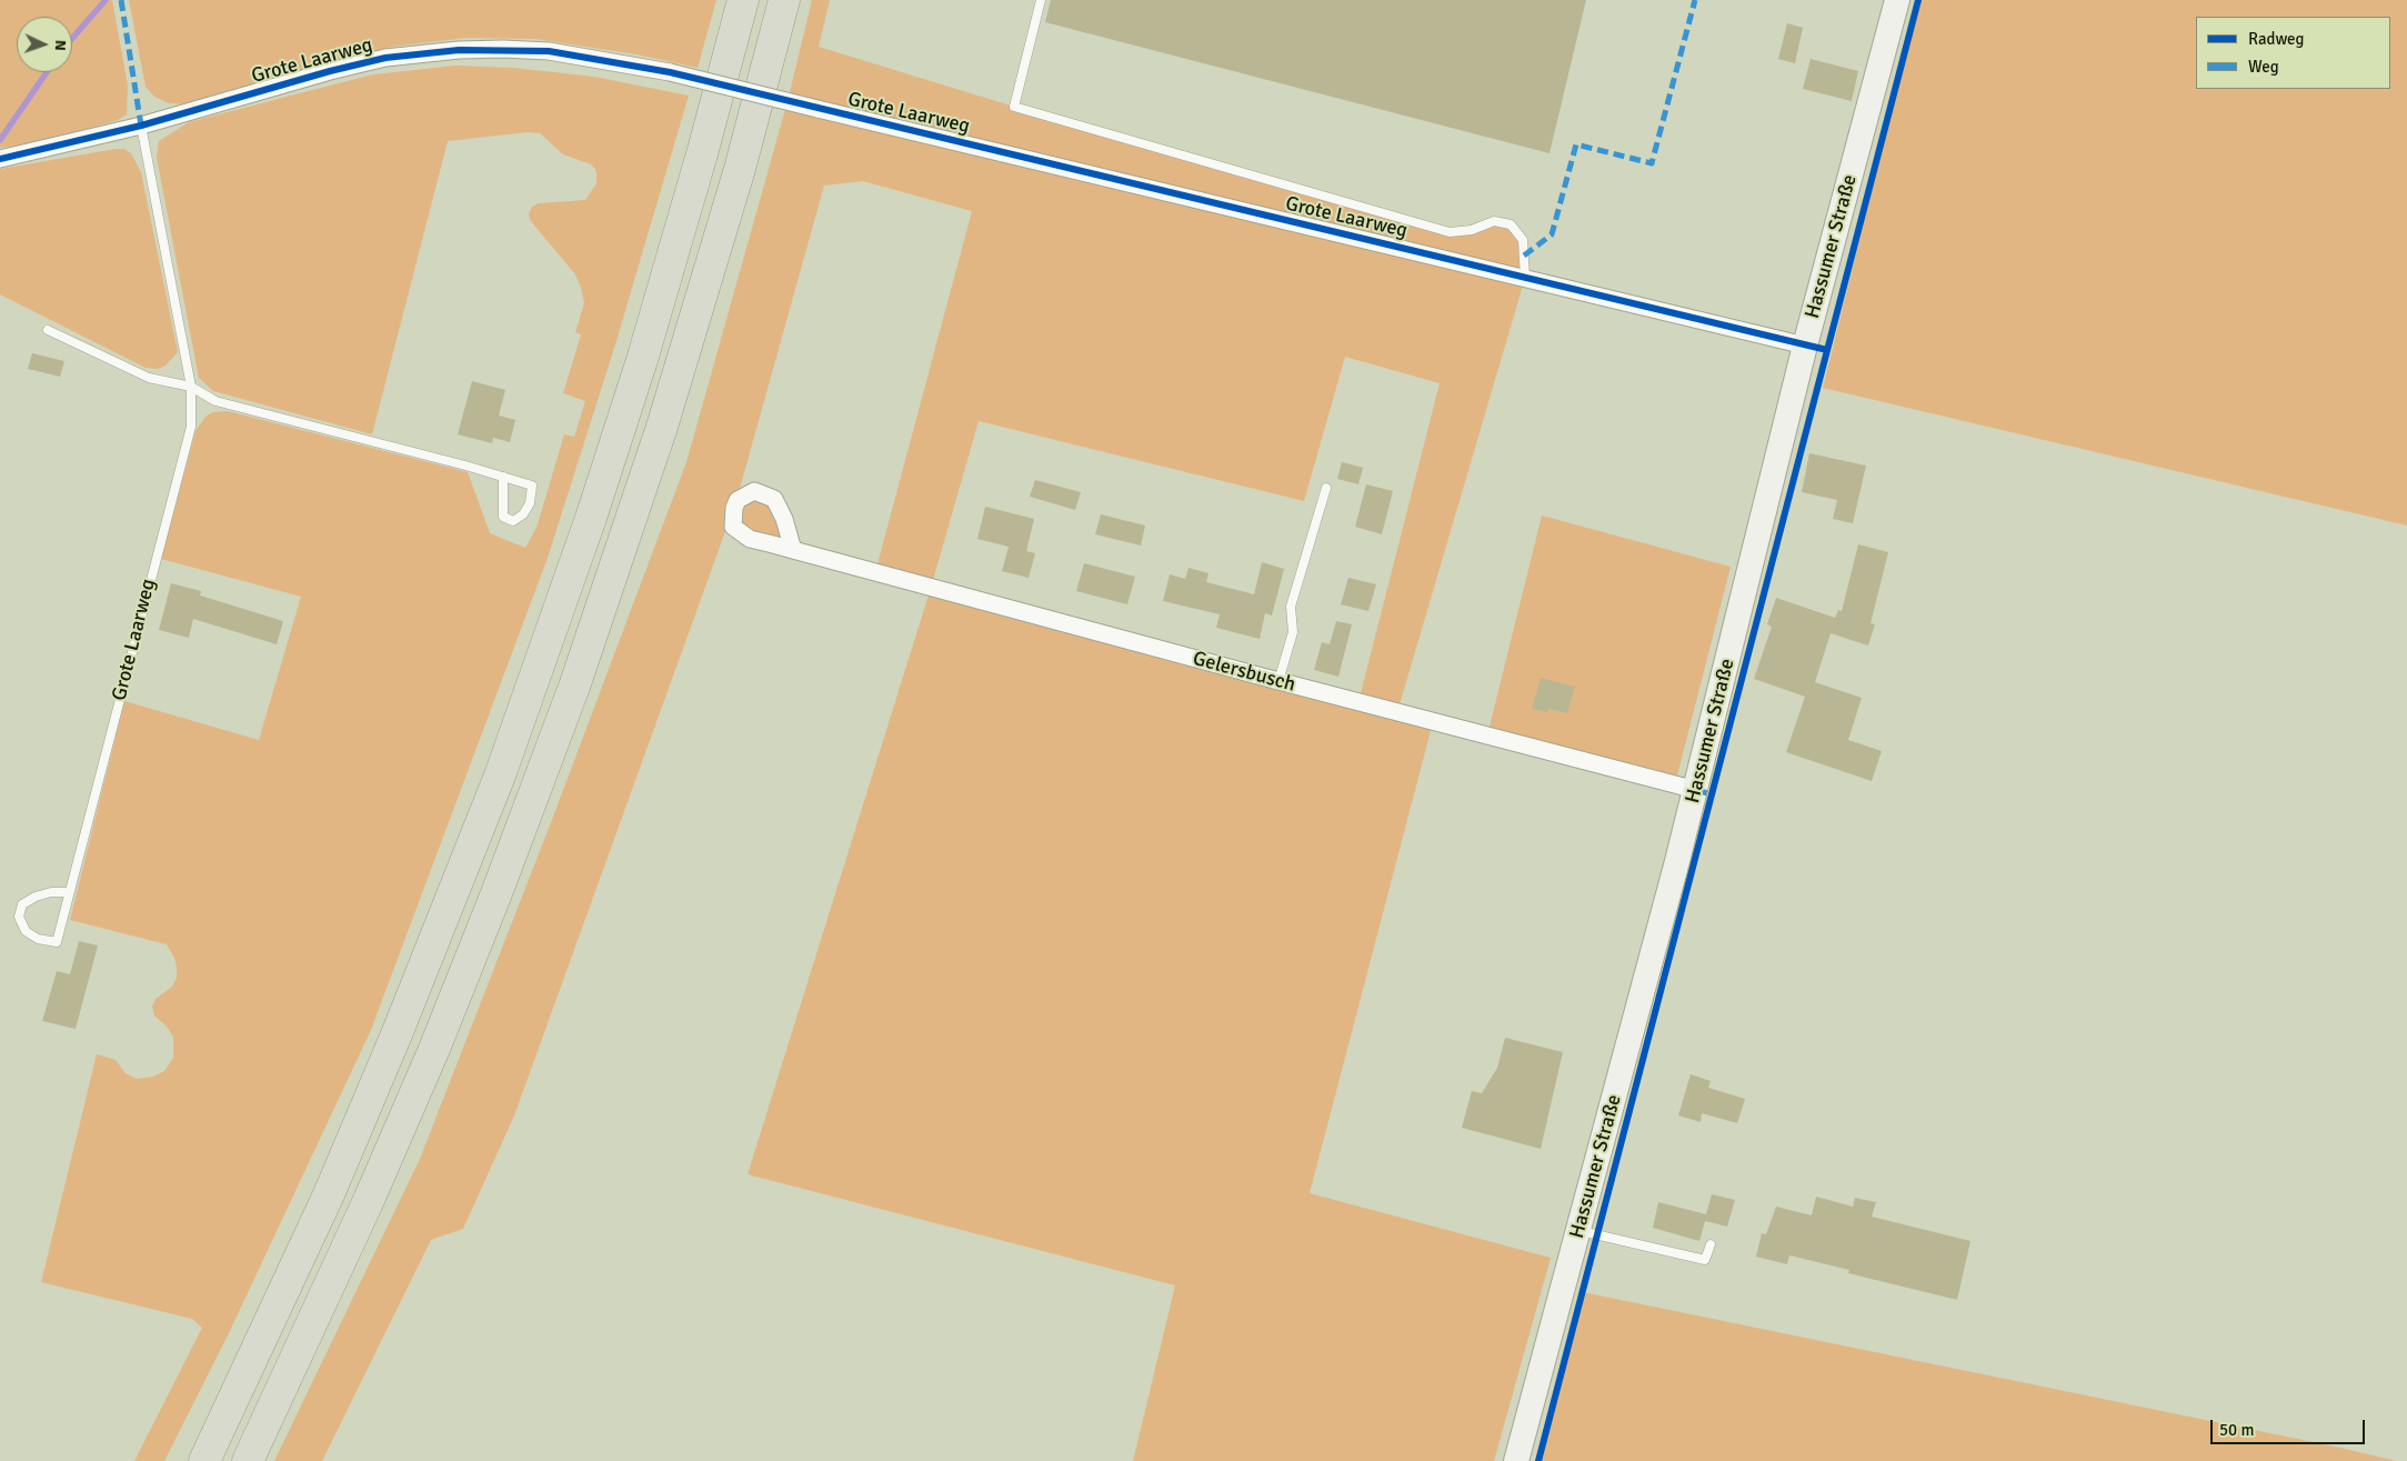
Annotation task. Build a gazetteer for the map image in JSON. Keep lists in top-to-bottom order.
{
  "streets": {
    "street": ["Grote Laarweg", "Hassumer Straße", "Gelersbusch"]
  },
  "crossings": [
    ["Grote Laarweg", "Hassumer Straße"],
    ["Hassumer Straße", "Gelersbusch"]
  ],
  "legend": ["Radweg", "Weg"],
  "scale_bar": "50 m",
  "north": "right"
}
